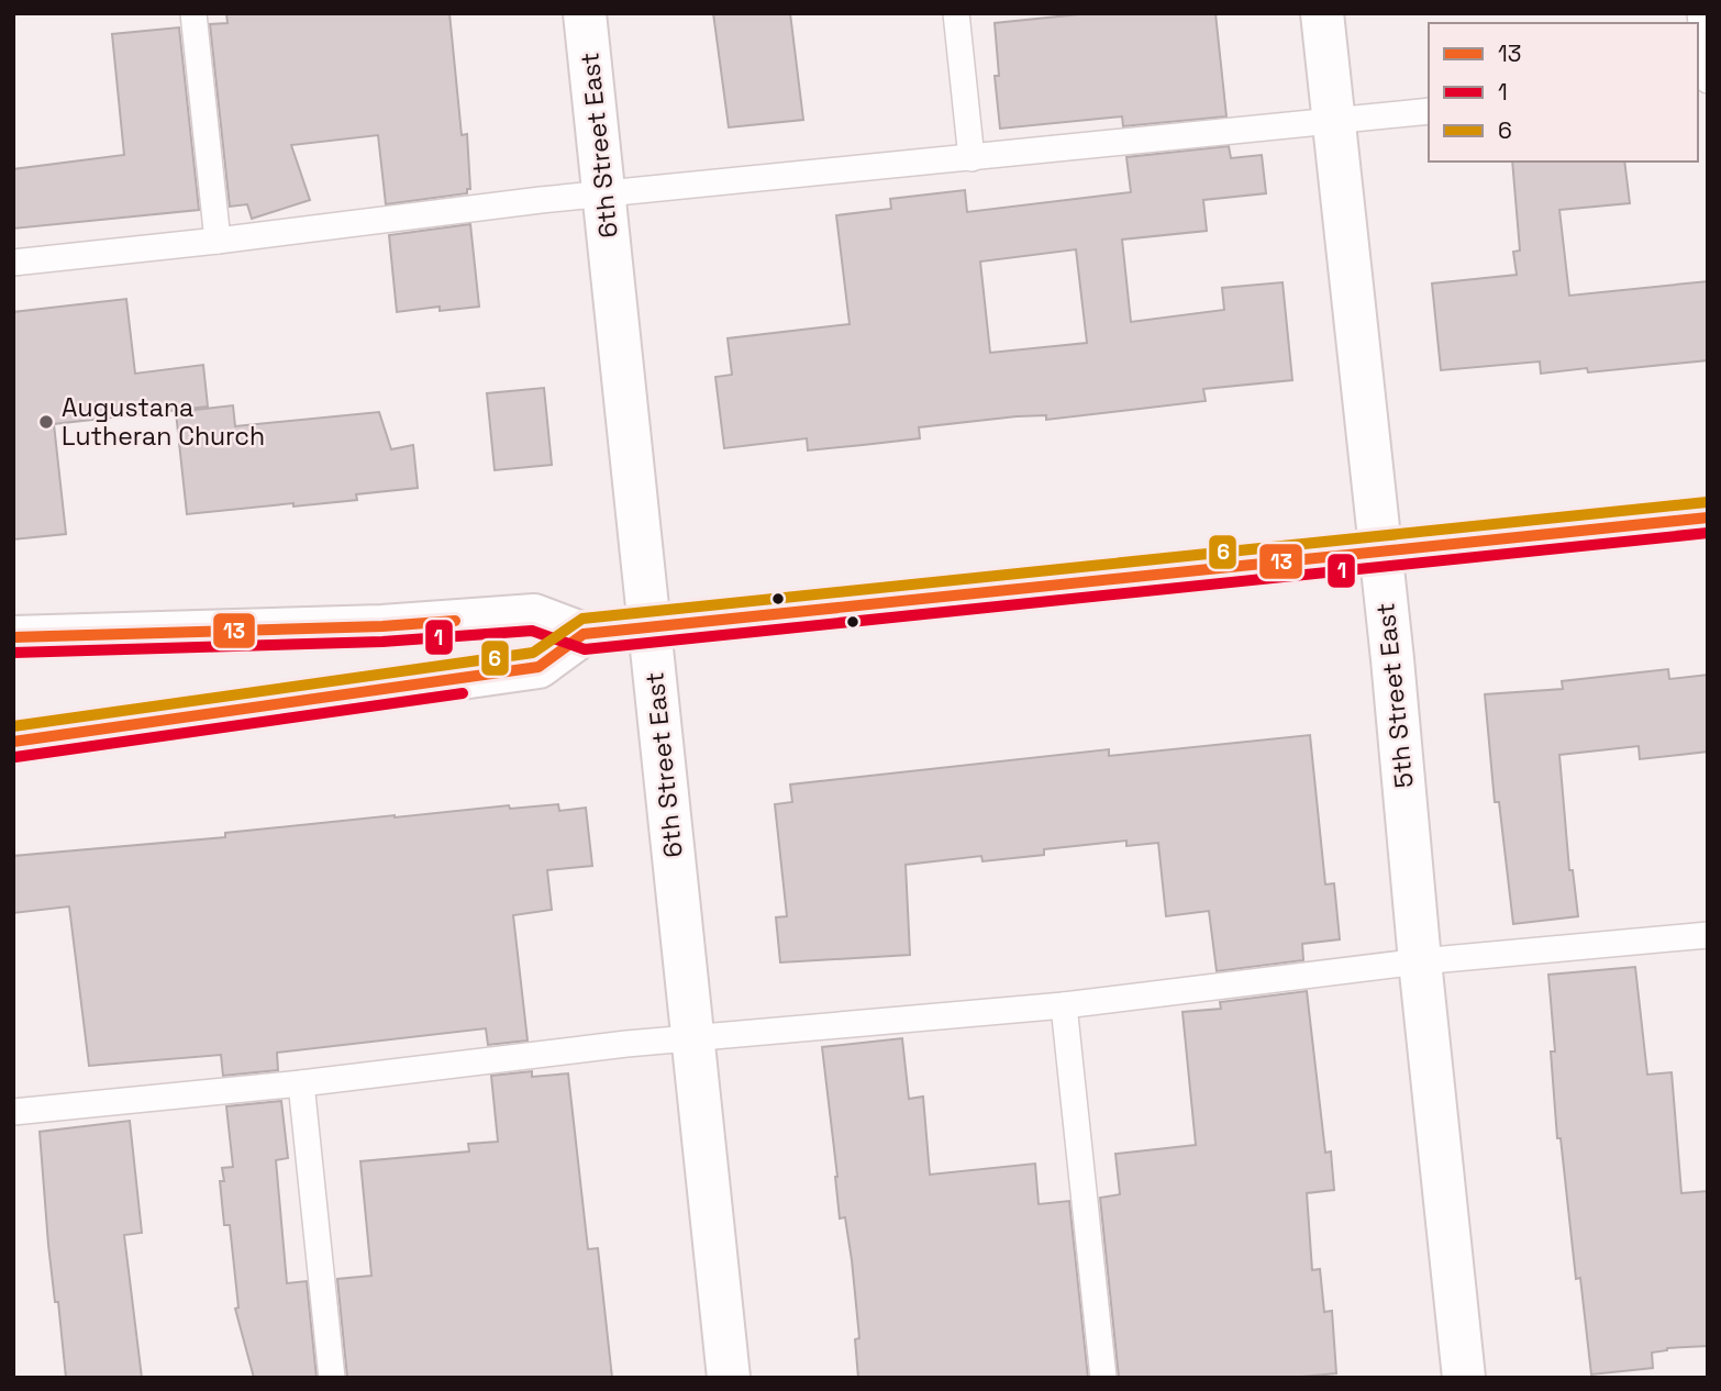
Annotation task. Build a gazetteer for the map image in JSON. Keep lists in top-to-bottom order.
{
  "streets": {
    "street": ["6th Street East", "5th Street East"]
  },
  "places": ["Augustana Lutheran Church"],
  "lines": ["transit line 6", "transit line 13", "transit line 1"],
  "legend": ["13", "1", "6"]
}
